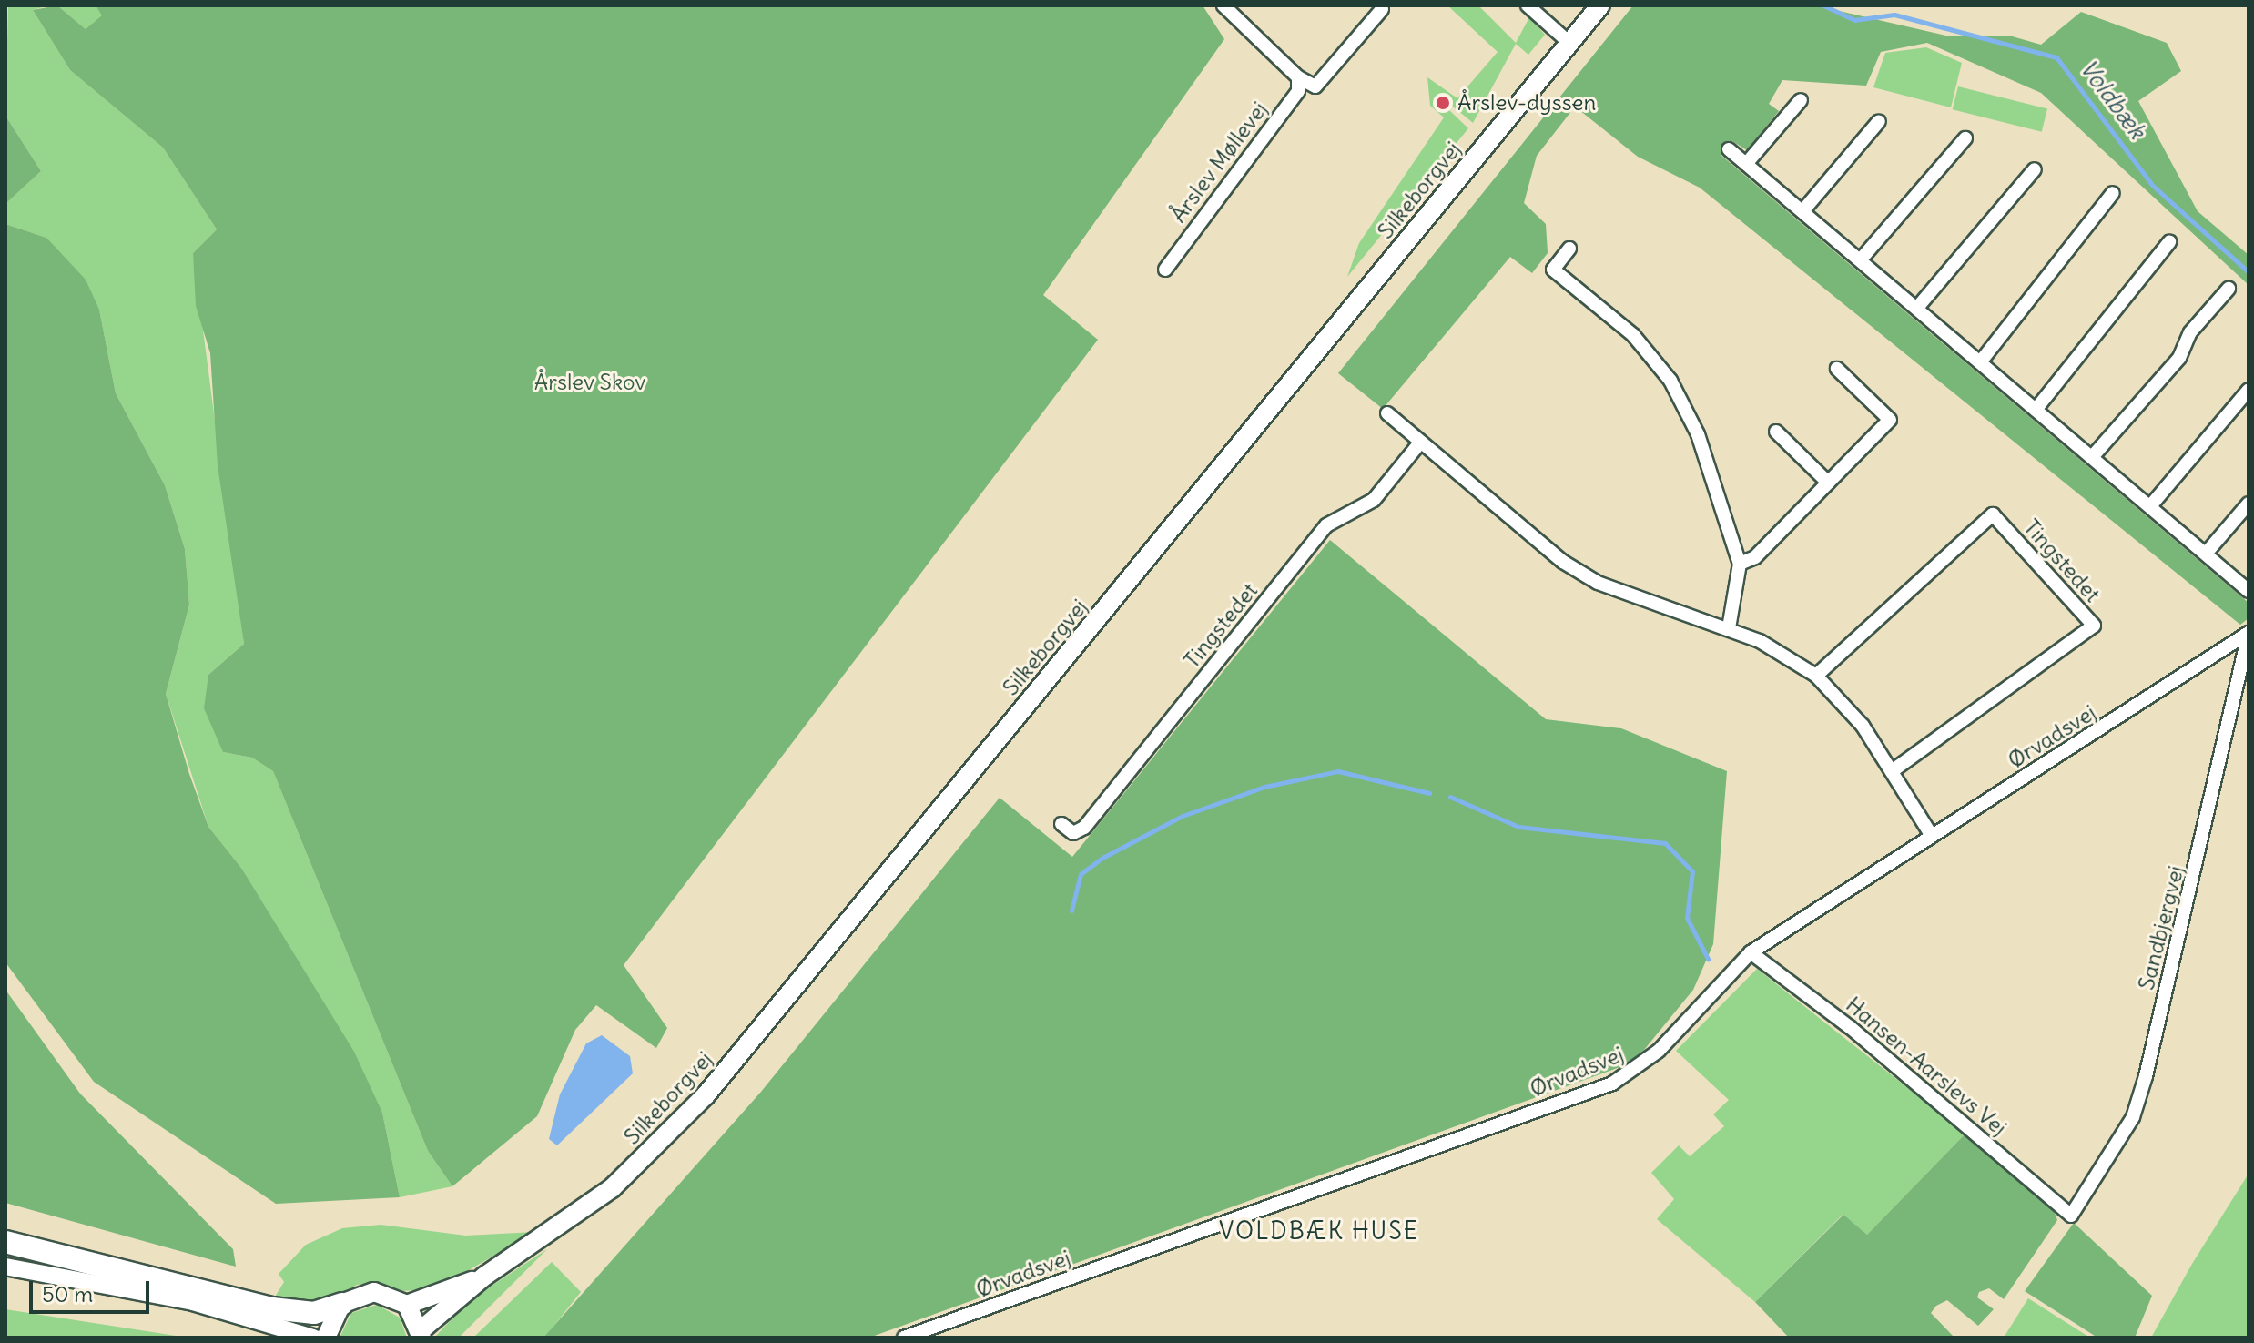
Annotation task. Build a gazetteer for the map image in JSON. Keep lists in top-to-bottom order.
{
  "streets": {
    "main road": ["Silkeborgvej"],
    "street": [
      "Årslev Møllevej",
      "Tingstedet",
      "Ørvadsvej",
      "Sandbjergvej",
      "Hansen-Aarslevs Vej"
    ]
  },
  "crossings": [
    ["Ørvadsvej", "Sandbjergvej"],
    ["Ørvadsvej", "Hansen-Aarslevs Vej"],
    ["Sandbjergvej", "Hansen-Aarslevs Vej"]
  ],
  "districts": ["VOLDBÆK HUSE"],
  "water": ["Voldbæk"],
  "parks": ["Årslev Skov"],
  "places": ["Årslev-dyssen"],
  "scale_bar": "50 m"
}
